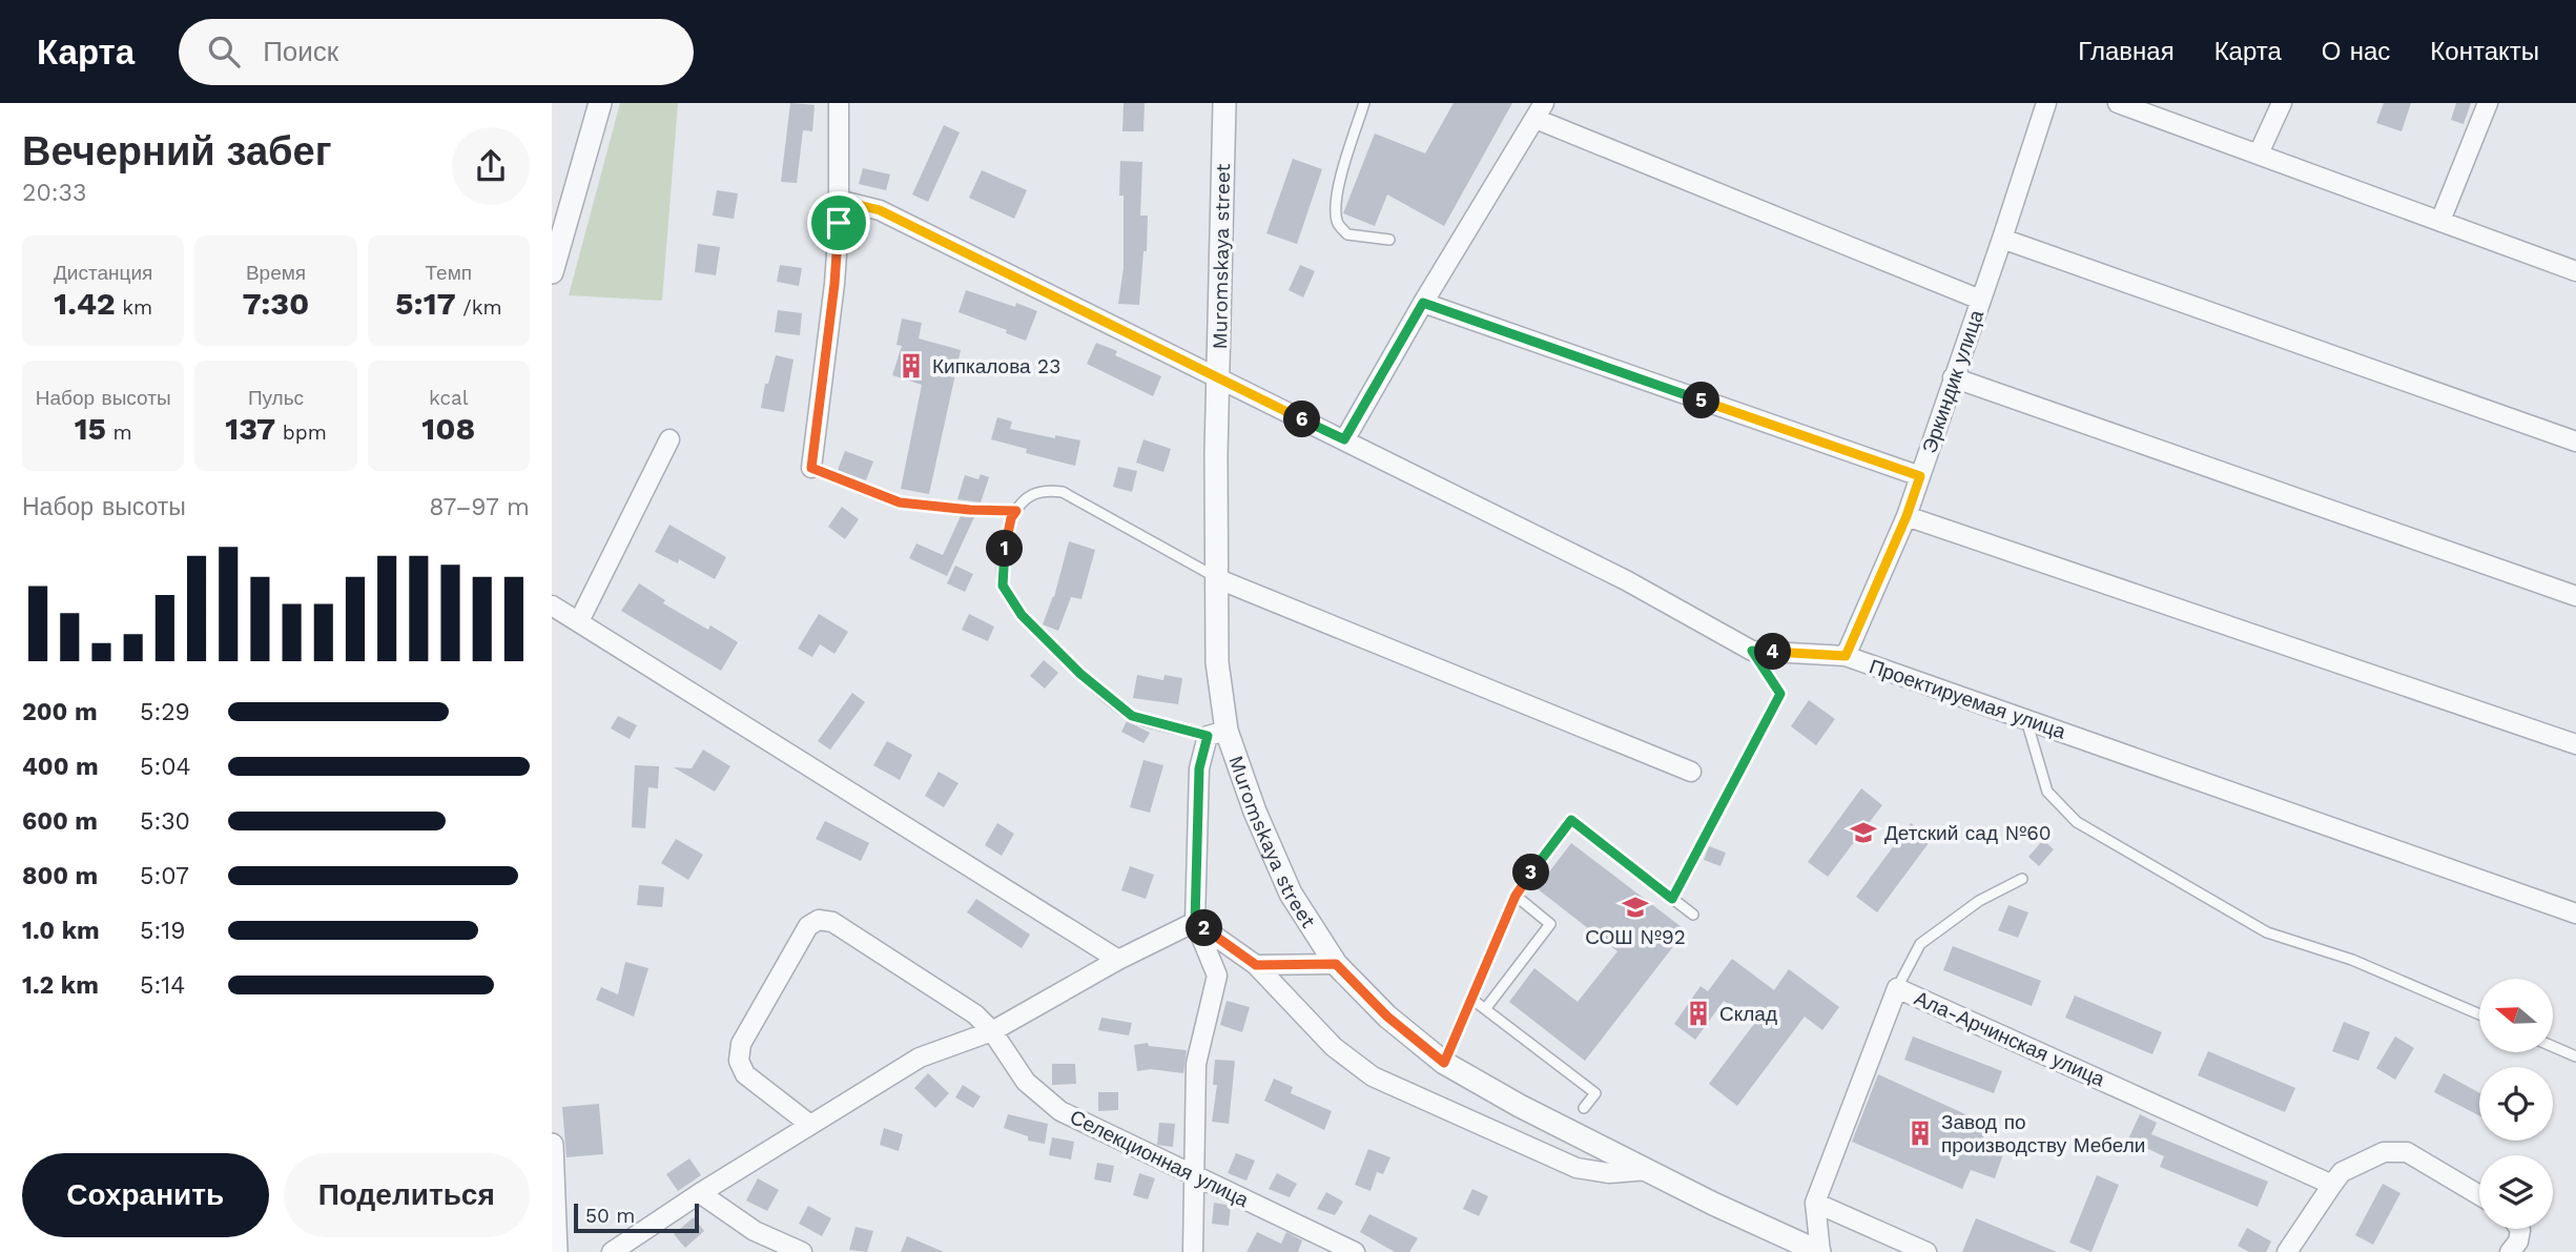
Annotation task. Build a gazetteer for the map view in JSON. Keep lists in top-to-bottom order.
{
  "streets": {
    "street": [
      "Muromskaya street",
      "Эркиндик улица",
      "Проектируемая улица",
      "Ала-Арчинская улица",
      "Селекционная улица"
    ]
  },
  "crossings": [
    ["Muromskaya street", "Проектируемая улица"],
    ["Muromskaya street", "Ала-Арчинская улица"],
    ["Эркиндик улица", "Проектируемая улица"]
  ],
  "places": {
    "building": ["Кипкалова 23", "Склад", "Завод по производству Мебели"],
    "school or university": ["Детский сад №60", "СОШ №92"]
  },
  "scale_bar": "50 m",
  "north": "left",
  "page": {
    "header": "Карта",
    "search": "Поиск",
    "nav": [
      "Главная",
      "Карта",
      "О нас",
      "Контакты"
    ],
    "heading": ["Вечерний забег", "20:33"],
    "stats": [
      ["Дистанция", "1.42 km"],
      ["Время", "7:30"],
      ["Темп", "5:17 /km"],
      ["Набор высоты", "15 m"],
      ["Пульс", "137 bpm"],
      ["kcal", "108"]
    ],
    "pins": [
      "5",
      "6",
      "1",
      "4",
      "3",
      "2"
    ],
    "chart": ["Набор высоты", "87–97 m"],
    "list": [
      {
        "name": "200 m",
        "note": "5:29"
      },
      {
        "name": "400 m",
        "note": "5:04"
      },
      {
        "name": "600 m",
        "note": "5:30"
      },
      {
        "name": "800 m",
        "note": "5:07"
      },
      {
        "name": "1.0 km",
        "note": "5:19"
      },
      {
        "name": "1.2 km",
        "note": "5:14"
      }
    ],
    "buttons": ["Сохранить", "Поделиться"],
    "scale": "50 m"
  }
}
